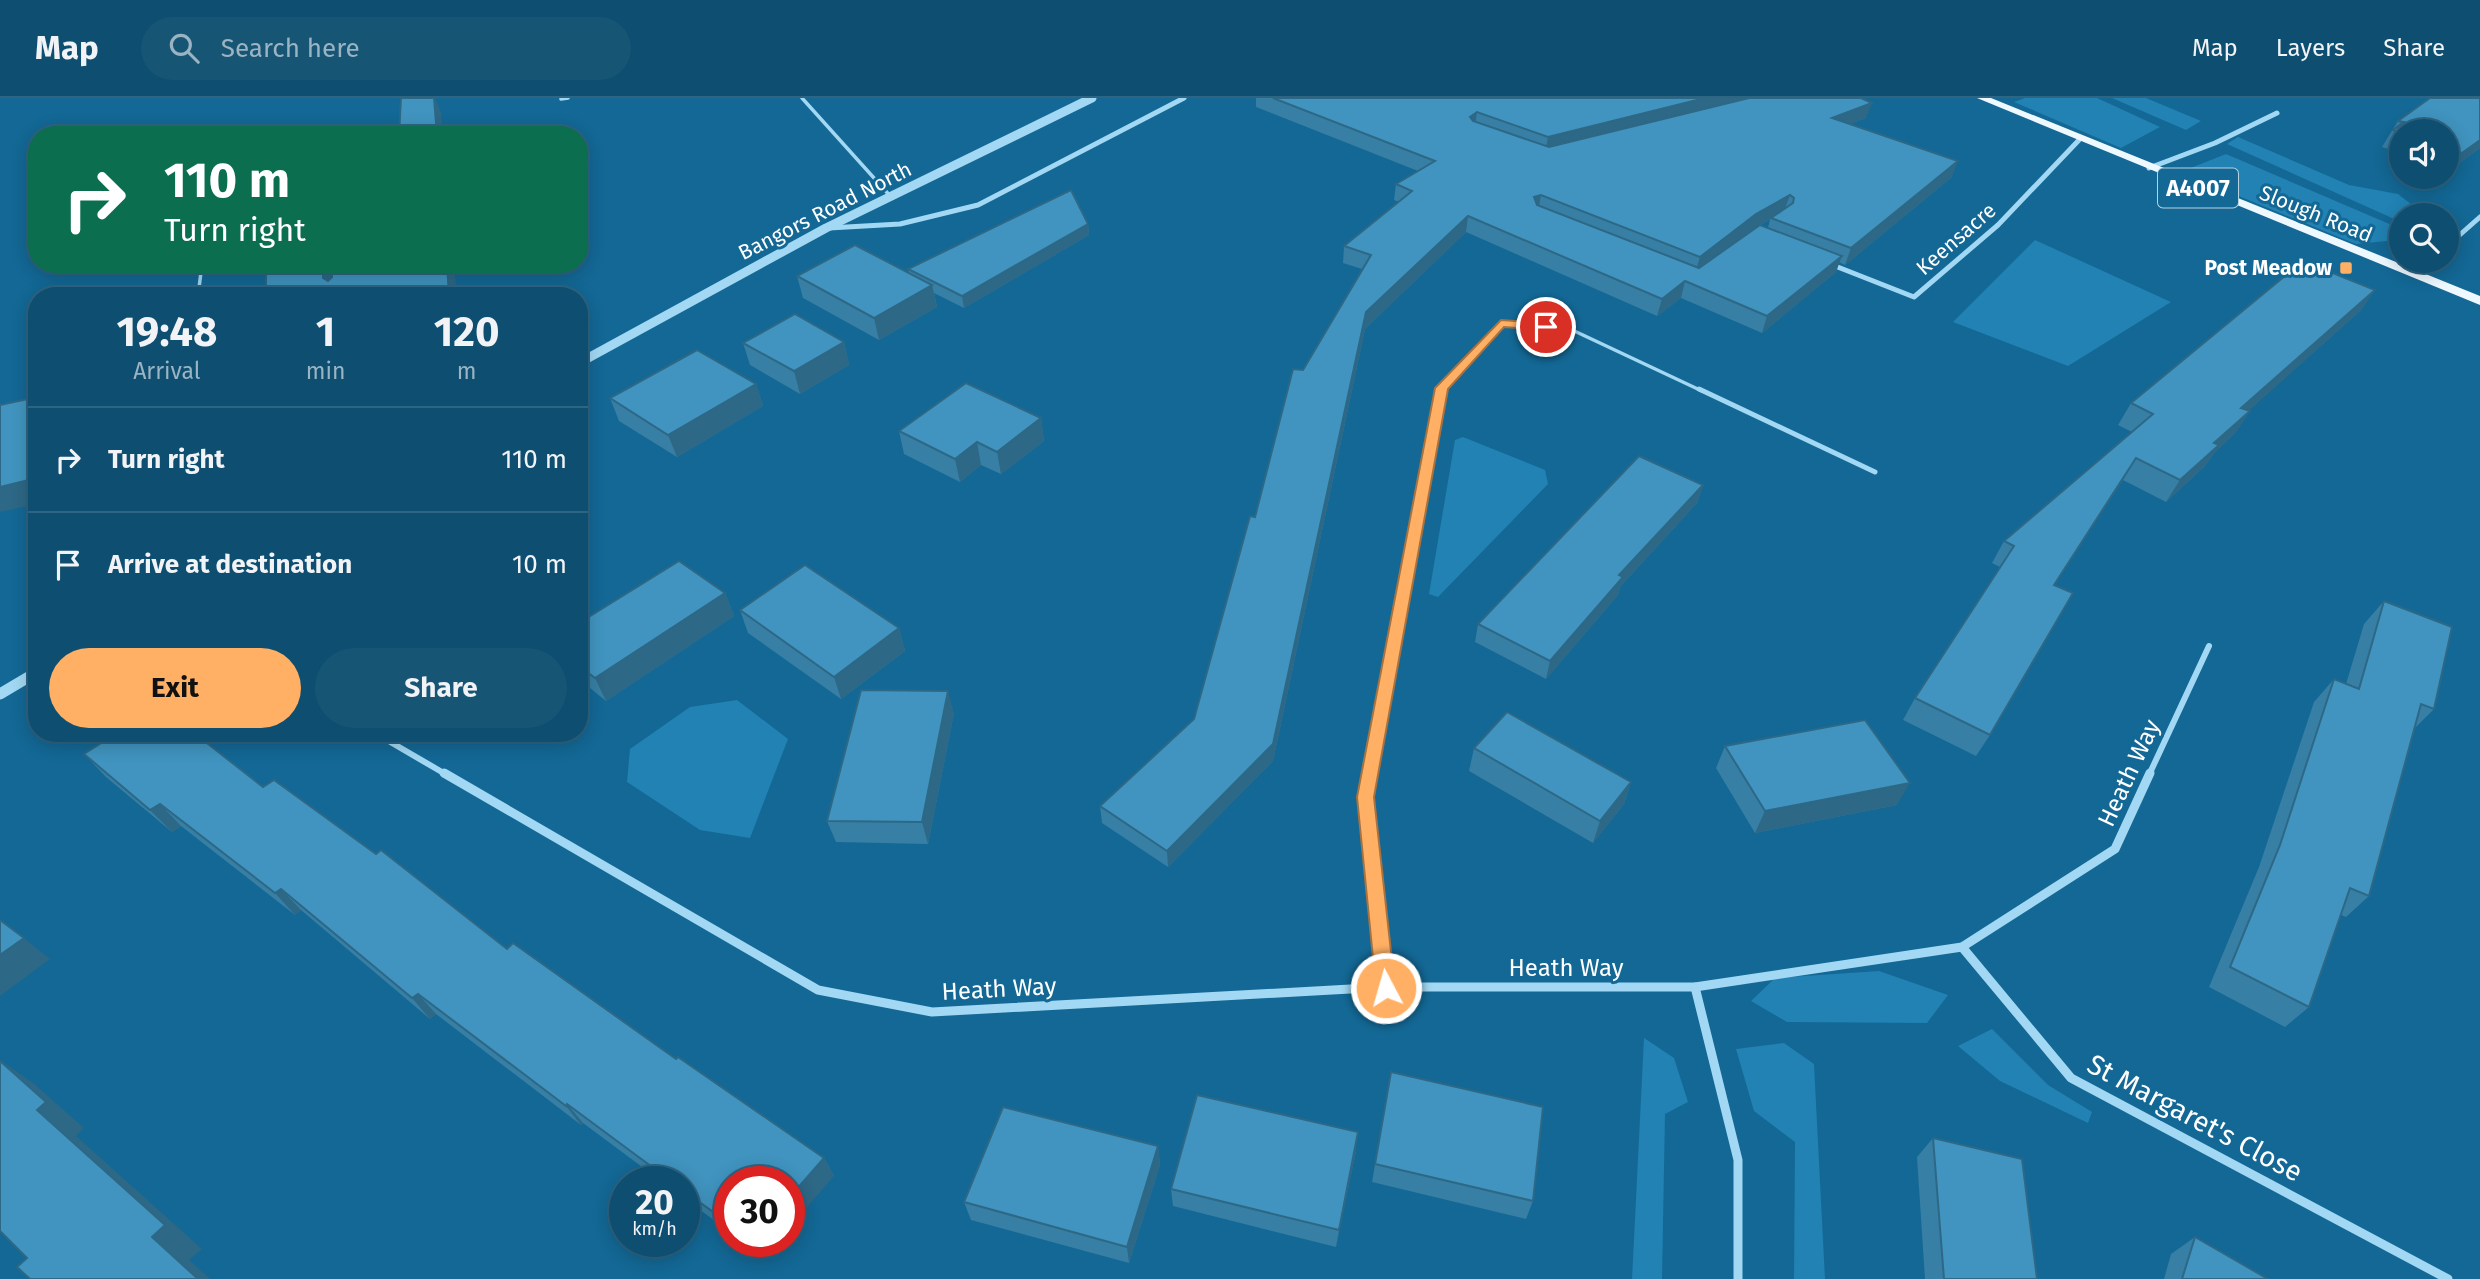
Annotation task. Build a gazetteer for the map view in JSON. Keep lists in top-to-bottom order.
{
  "streets": {
    "main road": ["A4007", "Slough Road"],
    "street": [
      "Bangors Road North",
      "Keensacre",
      "Heath Way",
      "St Margaret's Close"
    ]
  },
  "crossings": [
    ["Slough Road", "Keensacre"],
    ["Heath Way", "St Margaret's Close"]
  ],
  "places": {
    "transit": ["Post Meadow"]
  },
  "page": {
    "header": "Map",
    "search": "Search here",
    "nav": ["Map", "Layers", "Share"],
    "turn": ["110 m", "Turn right"],
    "eta": [
      "19:48",
      "Arrival",
      "1",
      "min",
      "120",
      "m"
    ],
    "list": [
      {
        "name": "Turn right",
        "value": "110 m"
      },
      {
        "name": "Arrive at destination",
        "value": "10 m"
      }
    ],
    "buttons": ["Exit", "Share"],
    "speed": "20 km/h",
    "limit": "30"
  }
}
